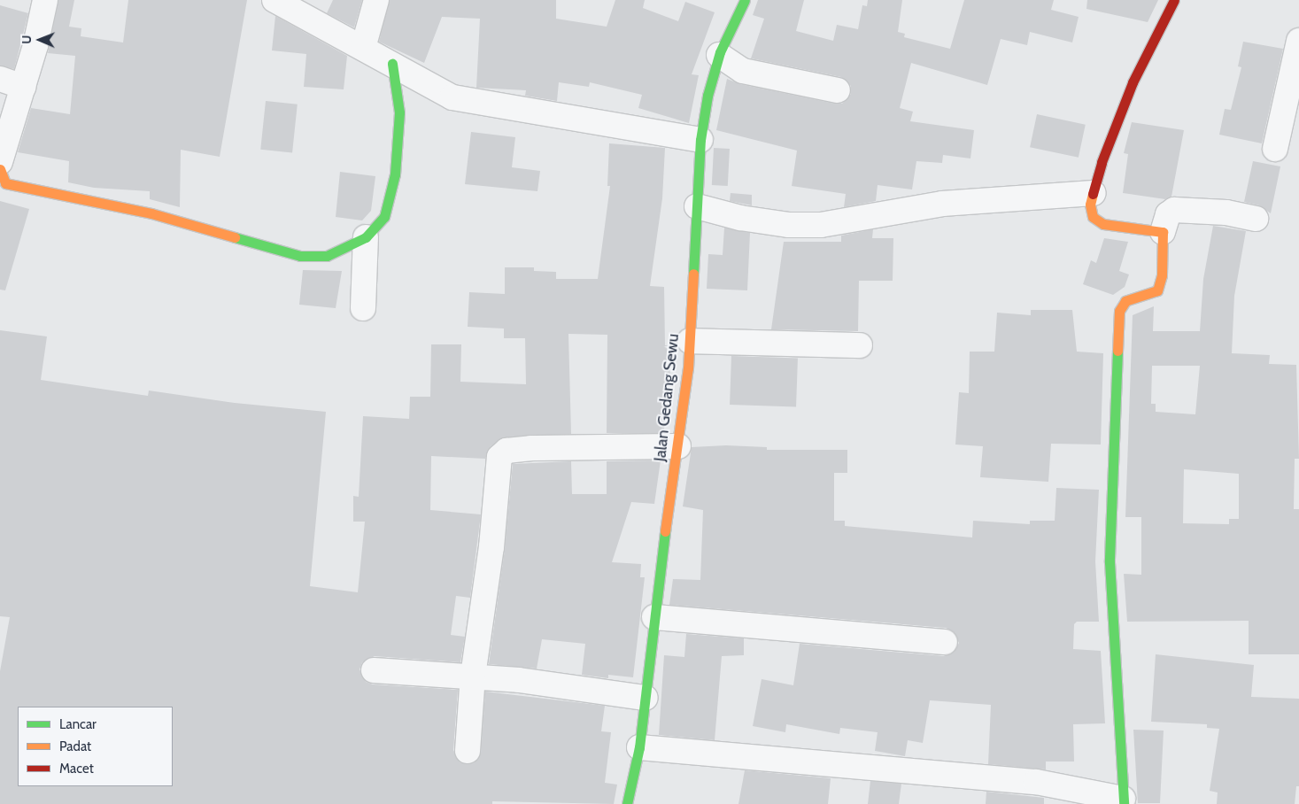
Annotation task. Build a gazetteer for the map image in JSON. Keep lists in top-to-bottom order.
{
  "streets": {
    "street": ["Jalan Gedang Sewu"]
  },
  "legend": ["Lancar", "Padat", "Macet"],
  "north": "left"
}
